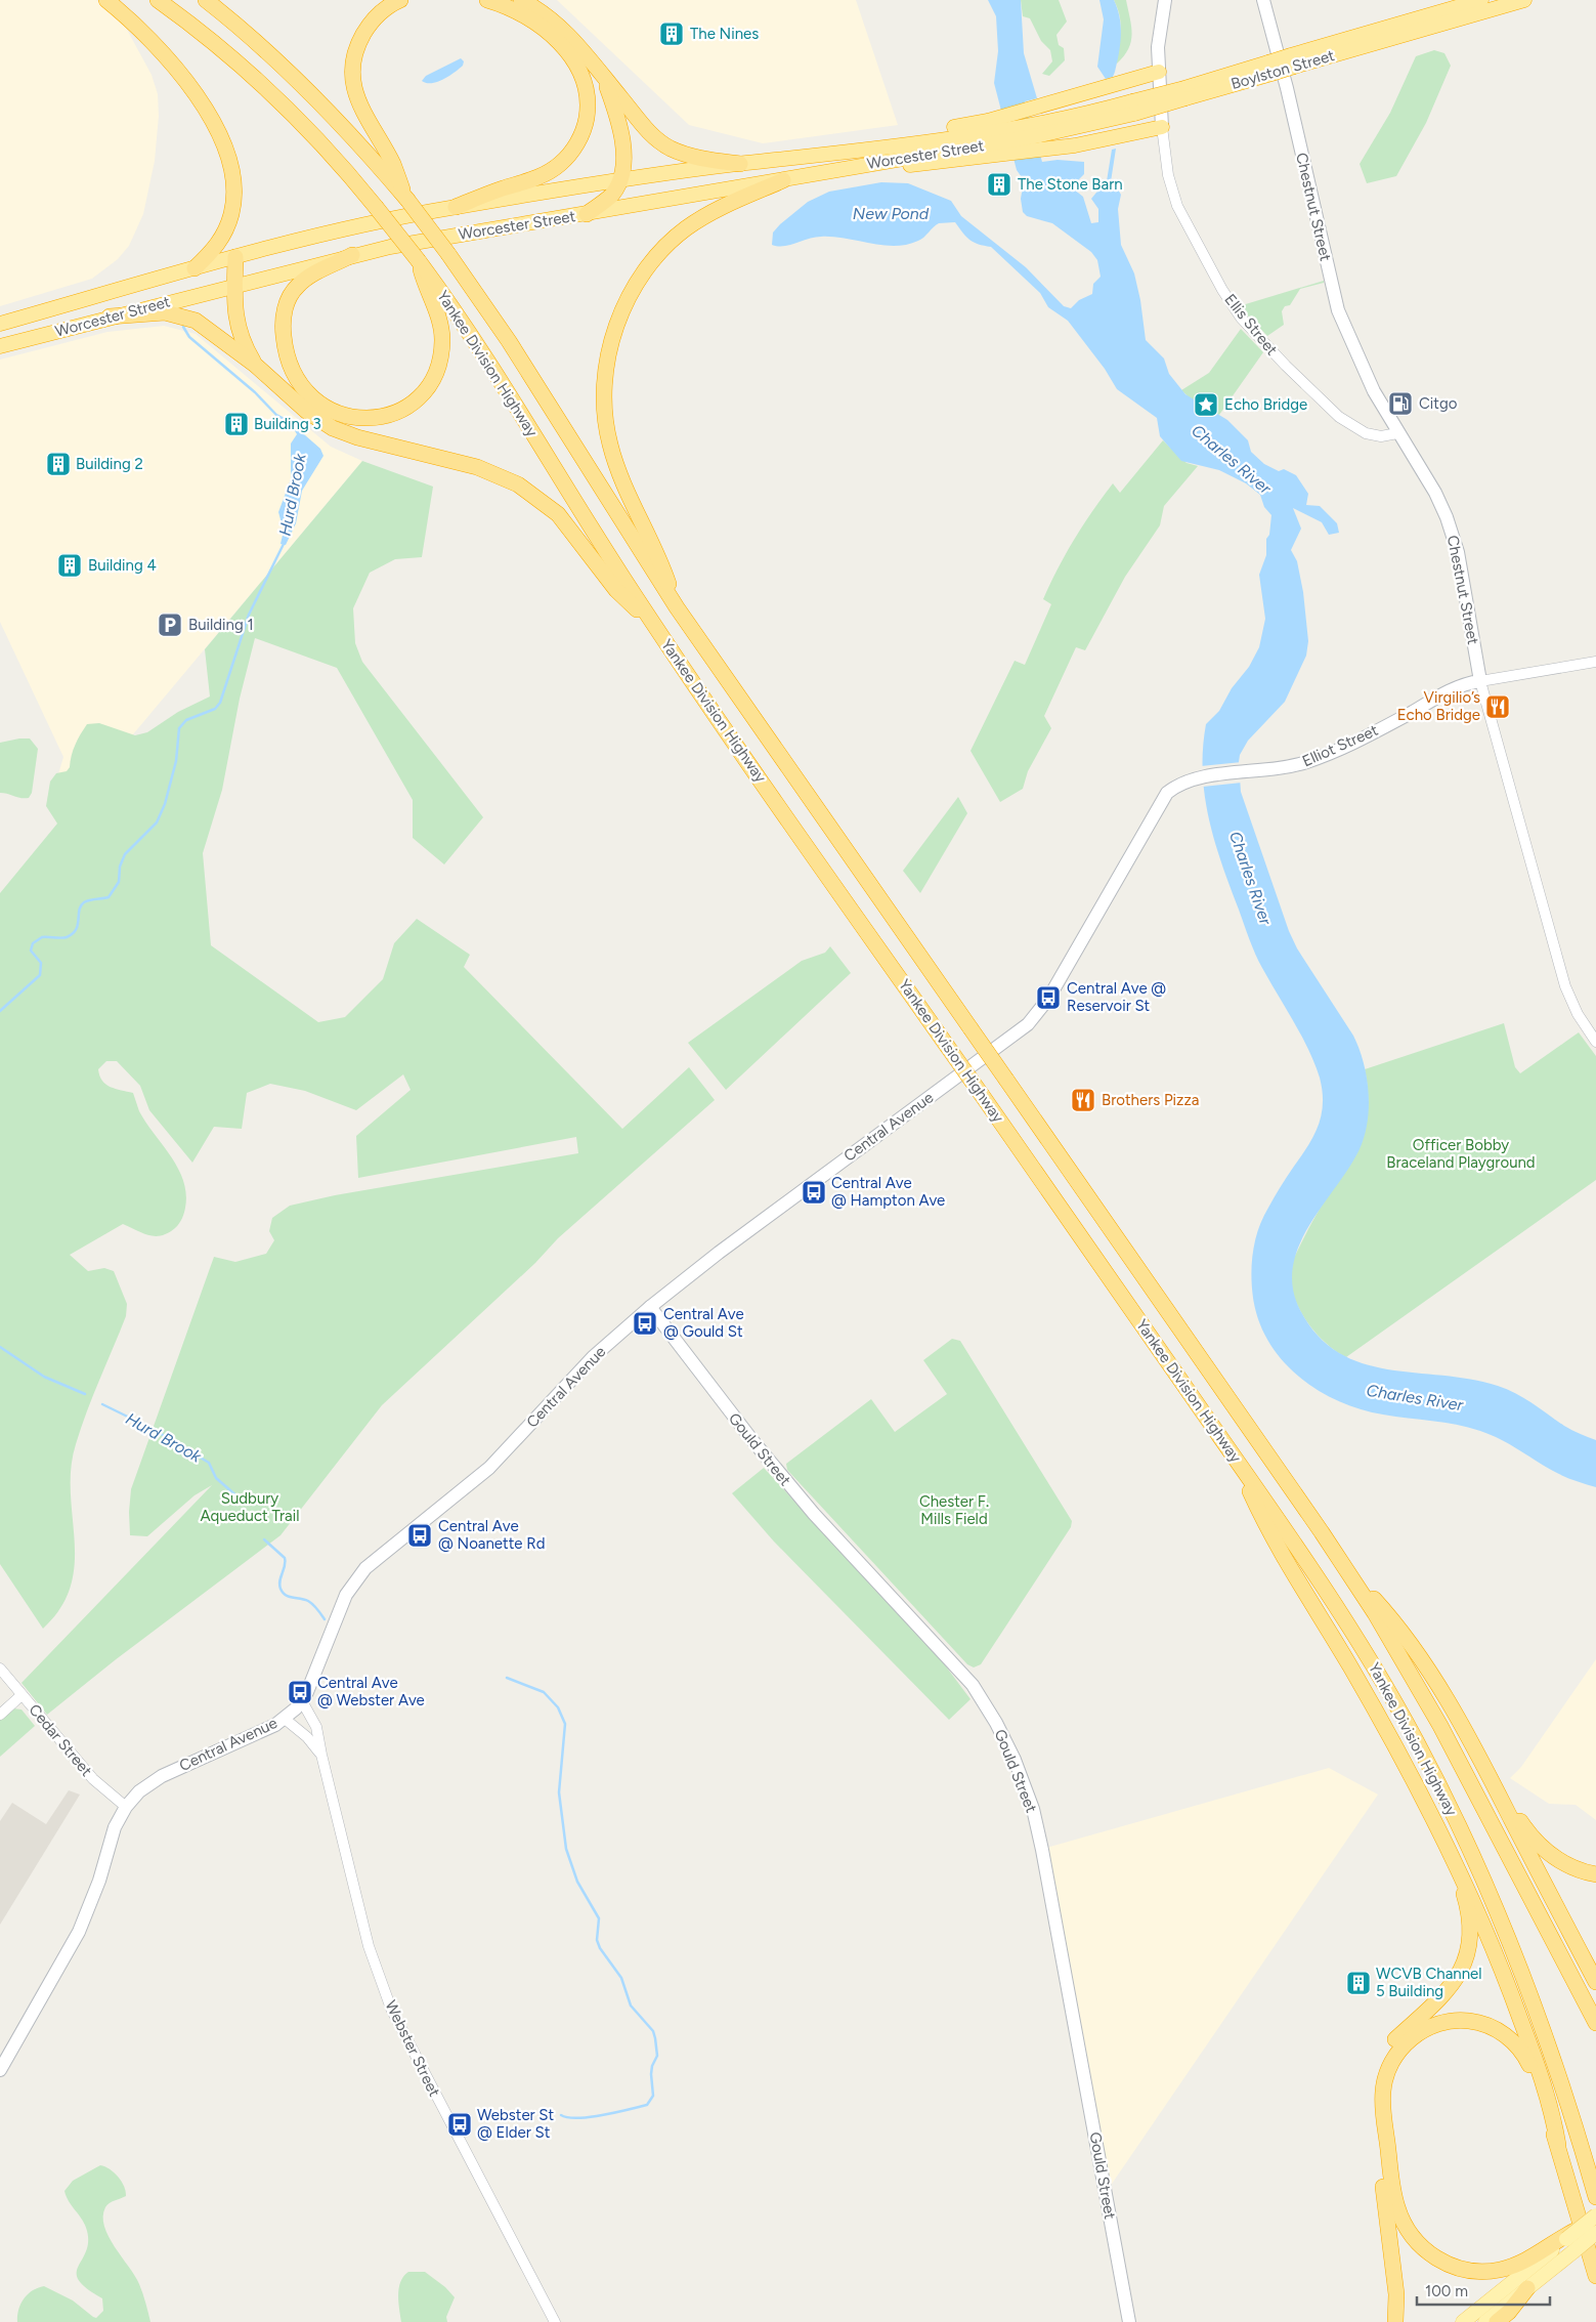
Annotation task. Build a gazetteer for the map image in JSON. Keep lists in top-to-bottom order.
{
  "streets": {
    "highway": ["Boylston Street", "Worcester Street", "Yankee Division Highway"],
    "main road": [
      "Chestnut Street",
      "Elliot Street",
      "Central Avenue",
      "Gould Street"
    ],
    "street": ["Ellis Street", "Cedar Street", "Webster Street"]
  },
  "crossings": [
    ["Boylston Street", "Worcester Street"],
    ["Chestnut Street", "Ellis Street"],
    ["Chestnut Street", "Elliot Street"],
    ["Elliot Street", "Central Avenue"],
    ["Central Avenue", "Gould Street"],
    ["Central Avenue", "Cedar Street"],
    ["Central Avenue", "Webster Street"]
  ],
  "water": ["New Pond", "Charles River", "Hurd Brook"],
  "parks": ["Officer Bobby Braceland Playground", "Sudbury Aqueduct Trail", "Chester F. Mills Field"],
  "places": {
    "building": [
      "The Nines",
      "The Stone Barn",
      "Building 3",
      "Building 2",
      "Building 4",
      "WCVB Channel 5 Building"
    ],
    "fuel station": ["Citgo"],
    "place": ["Echo Bridge"],
    "parking": ["Building 1"],
    "restaurant": ["Virgilio’s Echo Bridge", "Brothers Pizza"],
    "bus stop": [
      "Central Ave @ Reservoir St",
      "Central Ave @ Hampton Ave",
      "Central Ave @ Gould St",
      "Central Ave @ Noanette Rd",
      "Central Ave @ Webster Ave",
      "Webster St @ Elder St"
    ]
  },
  "scale_bar": "100 m"
}
